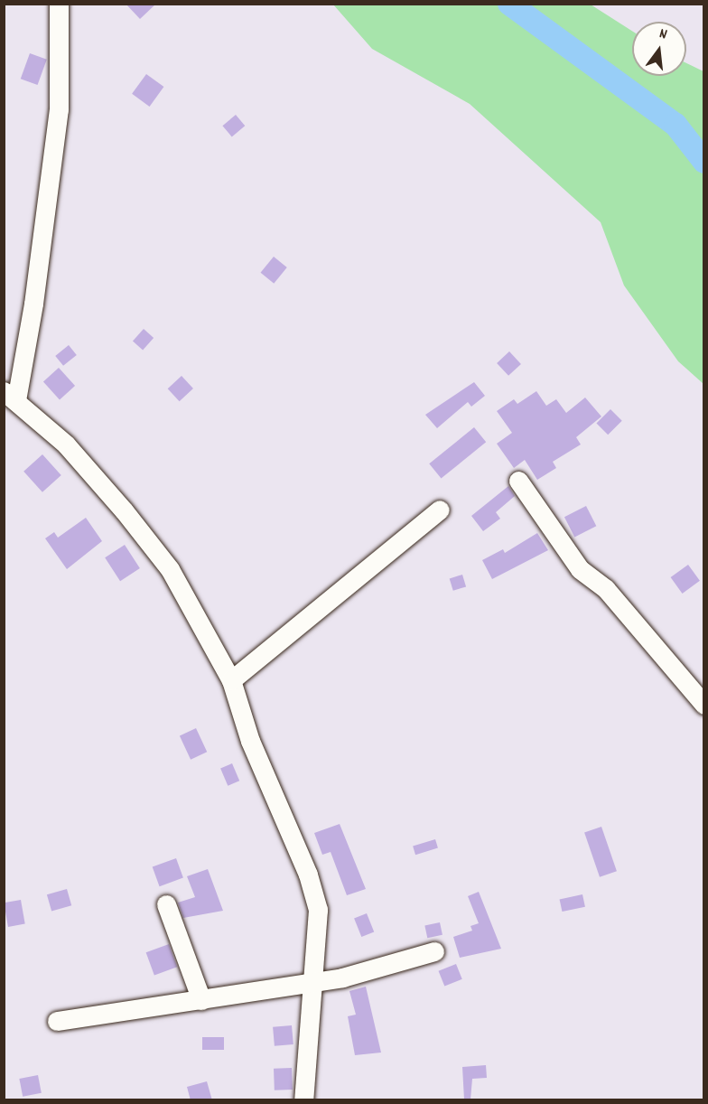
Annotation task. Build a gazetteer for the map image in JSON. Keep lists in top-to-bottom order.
{
  "north": "top"
}
